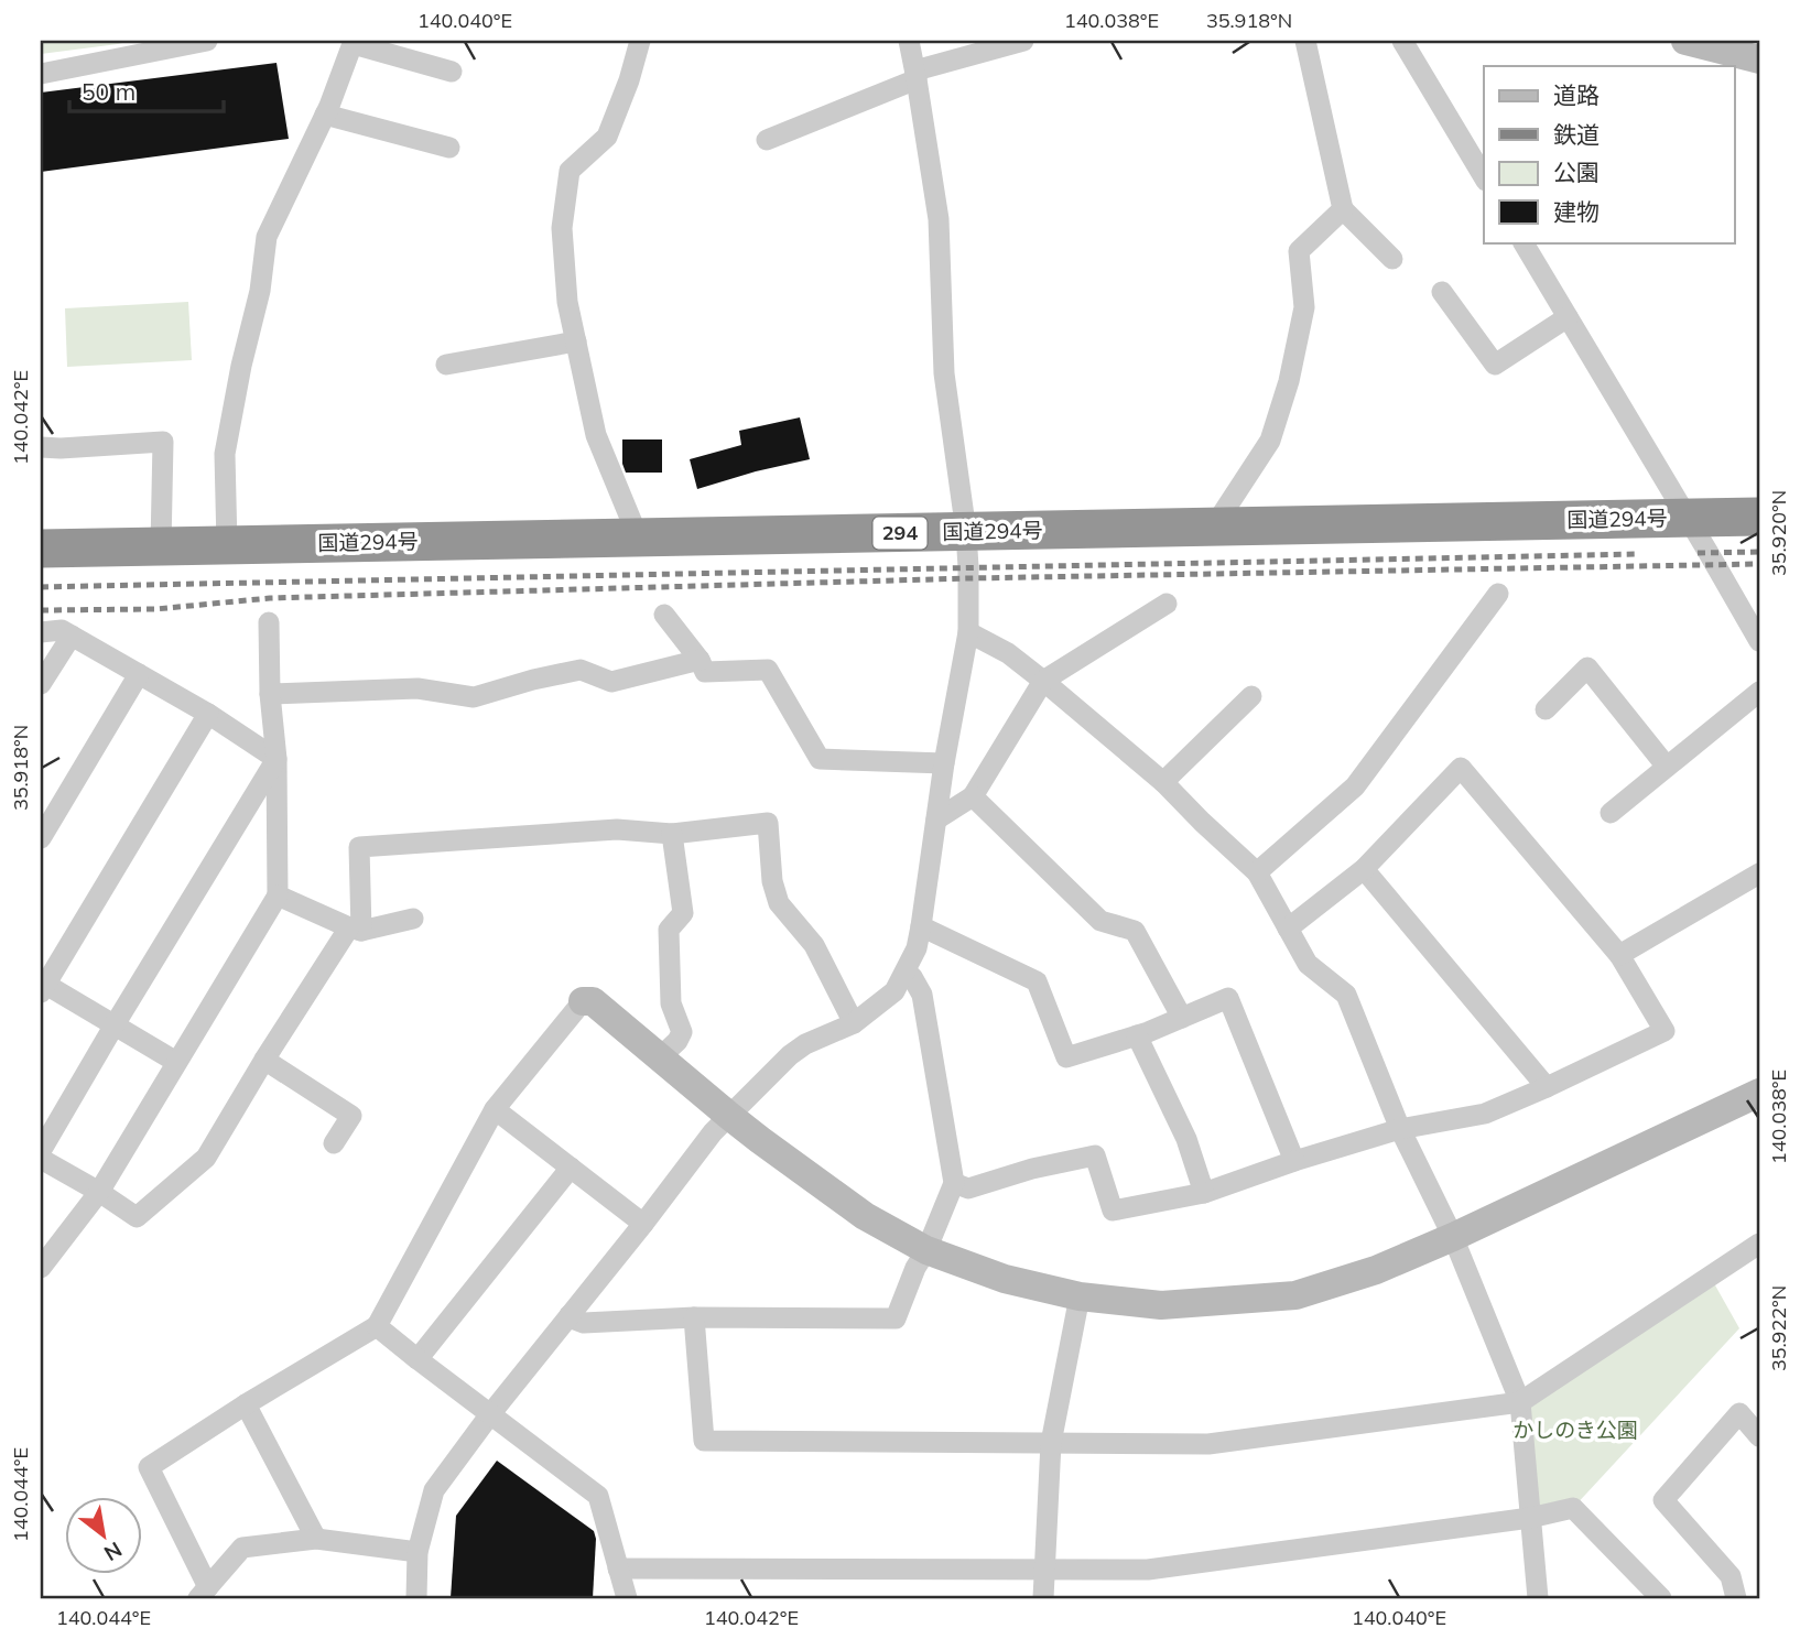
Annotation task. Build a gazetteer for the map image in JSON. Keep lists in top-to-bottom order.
{
  "streets": {
    "highway": ["国道294号", "294"]
  },
  "parks": ["かしのき公園"],
  "legend": [
    "道路",
    "鉄道",
    "公園",
    "建物"
  ],
  "scale_bar": "50 m",
  "north": "bottom right",
  "coordinates": [
    "140.040°E",
    "140.038°E",
    "35.918°N",
    "140.042°E",
    "35.920°N",
    "35.922°N",
    "140.044°E"
  ]
}
